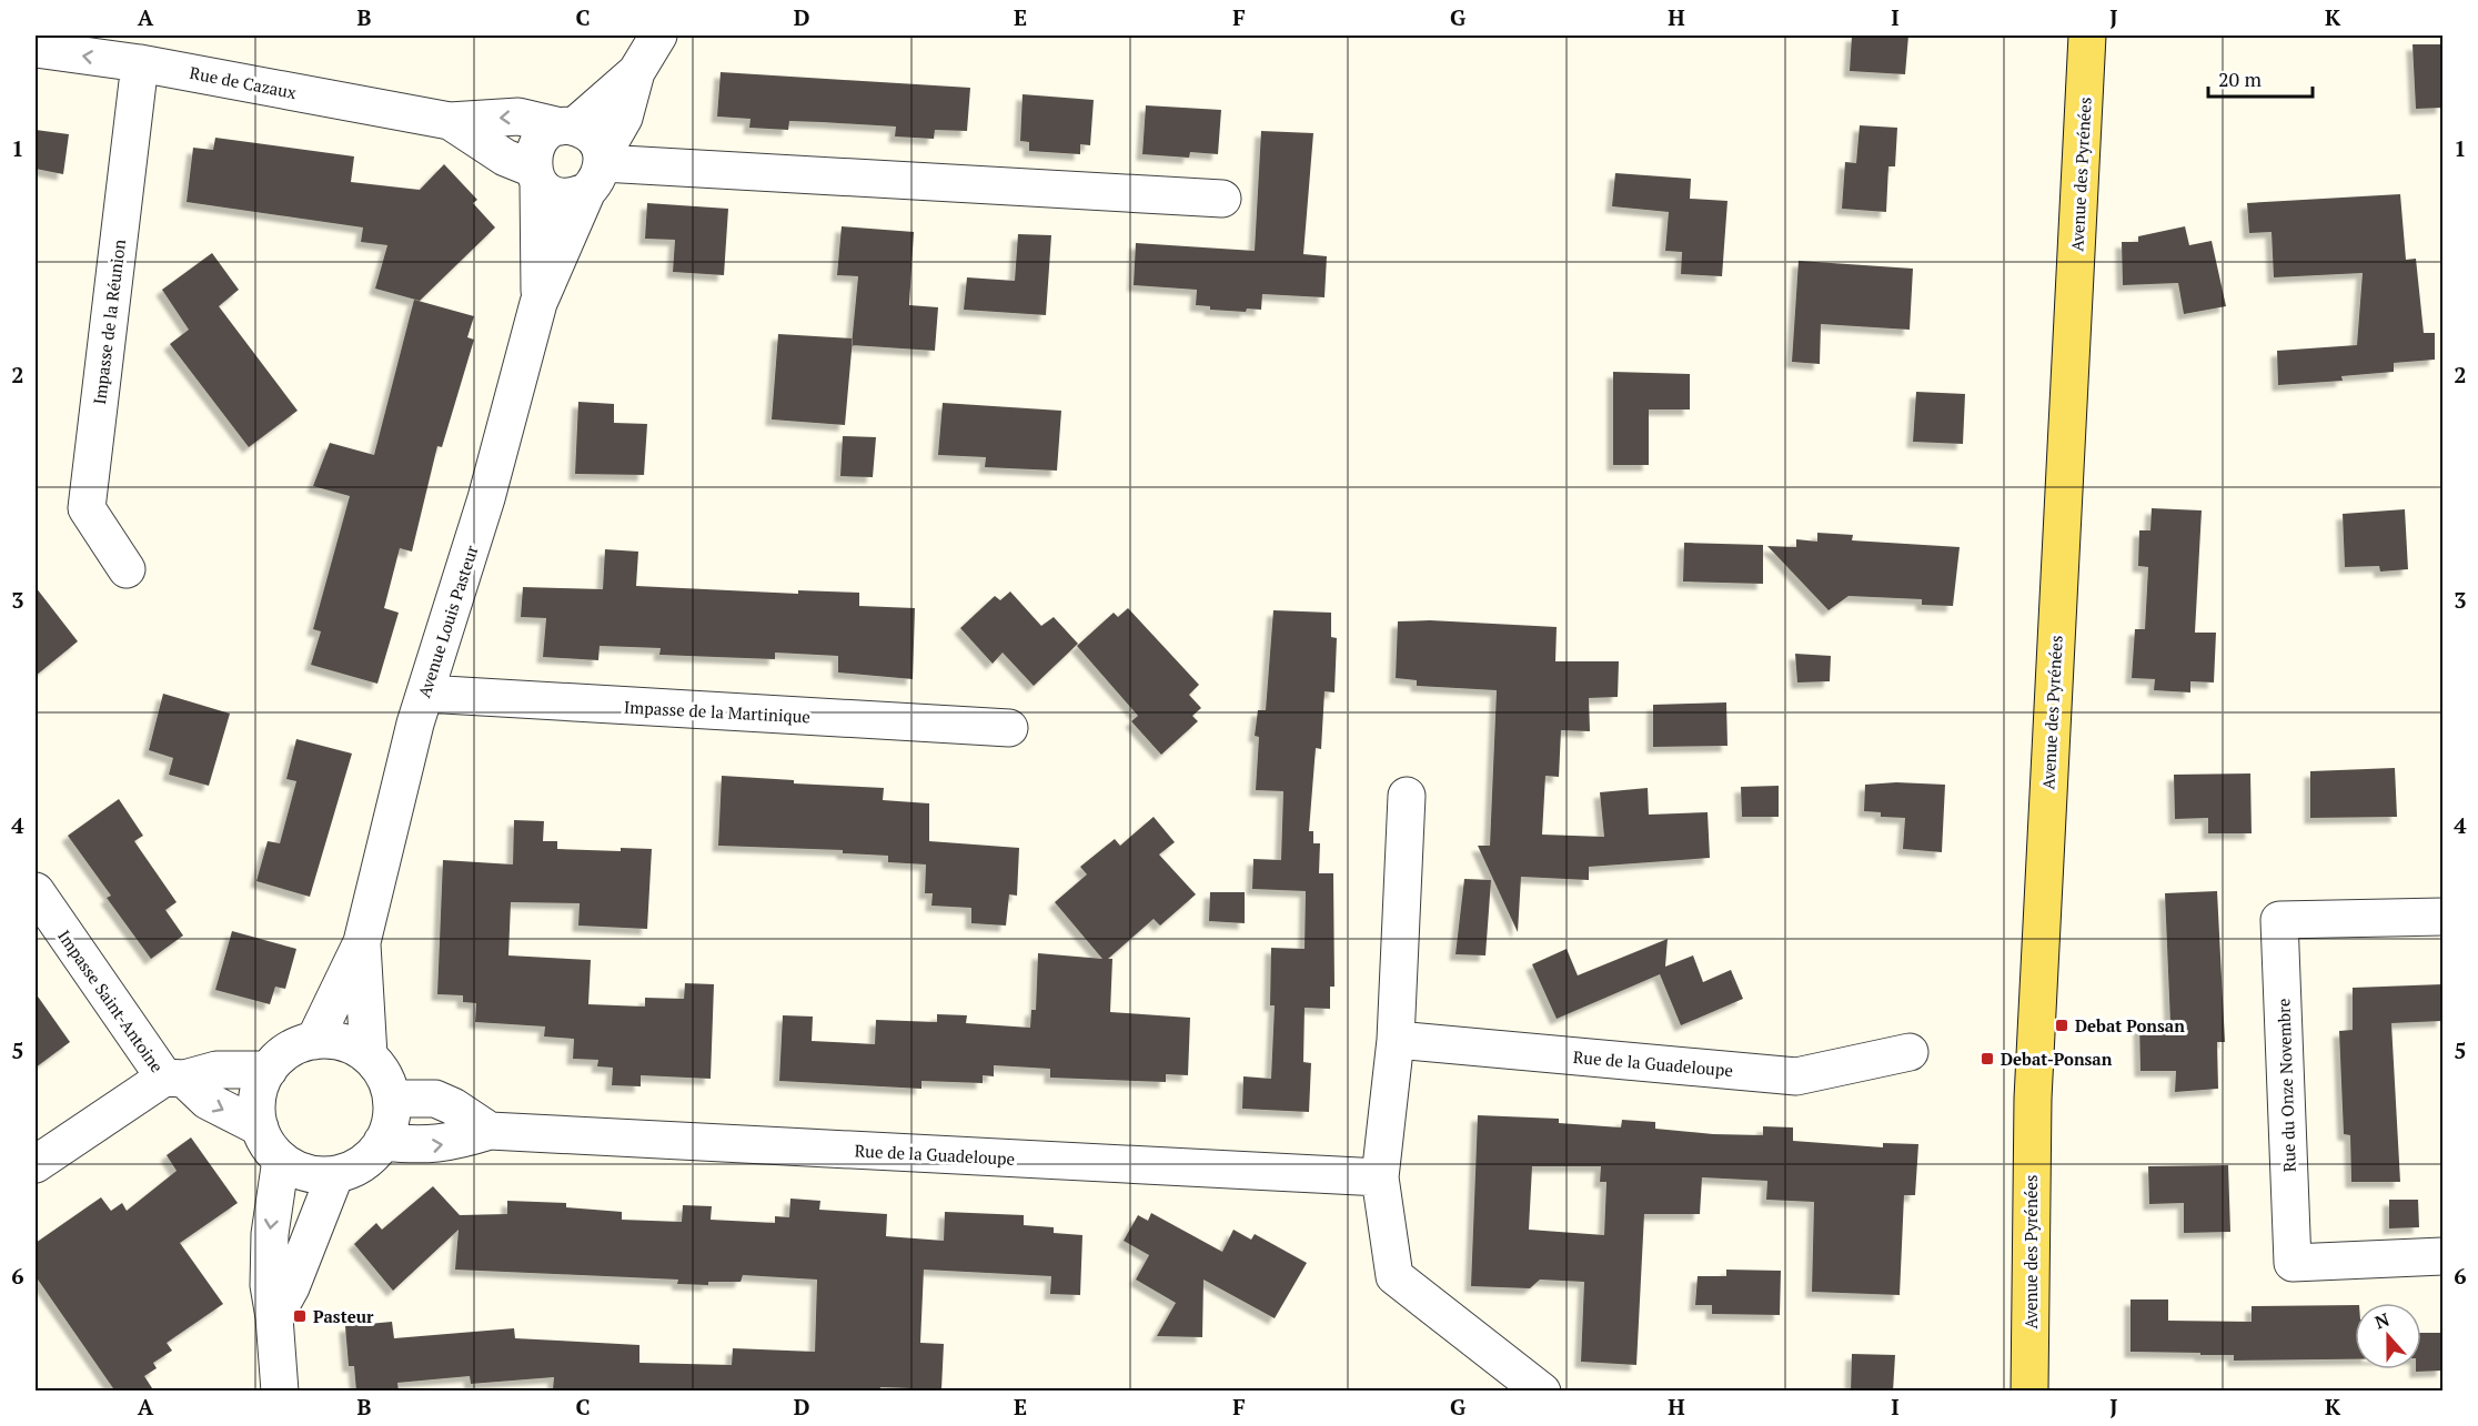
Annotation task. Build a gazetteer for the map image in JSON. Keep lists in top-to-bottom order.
{
  "streets": {
    "main road": ["Avenue des Pyrénées"],
    "street": [
      "Rue de Cazaux",
      "Impasse de la Réunion",
      "Avenue Louis Pasteur",
      "Impasse de la Martinique",
      "Impasse Saint-Antoine",
      "Rue de la Guadeloupe",
      "Rue du Onze Novembre"
    ]
  },
  "crossings": [
    ["Rue de Cazaux", "Impasse de la Réunion"],
    ["Rue de Cazaux", "Avenue Louis Pasteur"],
    ["Avenue Louis Pasteur", "Impasse de la Martinique"],
    ["Avenue Louis Pasteur", "Impasse Saint-Antoine"],
    ["Avenue Louis Pasteur", "Rue de la Guadeloupe"],
    ["Impasse Saint-Antoine", "Rue de la Guadeloupe"]
  ],
  "places": {
    "transit": ["Debat Ponsan", "Debat-Ponsan", "Pasteur"]
  },
  "scale_bar": "20 m",
  "north": "top",
  "grid": {
    "columns": [
      "A",
      "B",
      "C",
      "D",
      "E",
      "F",
      "G",
      "H",
      "I",
      "J",
      "K"
    ],
    "rows": [
      "1",
      "2",
      "3",
      "4",
      "5",
      "6"
    ]
  }
}
